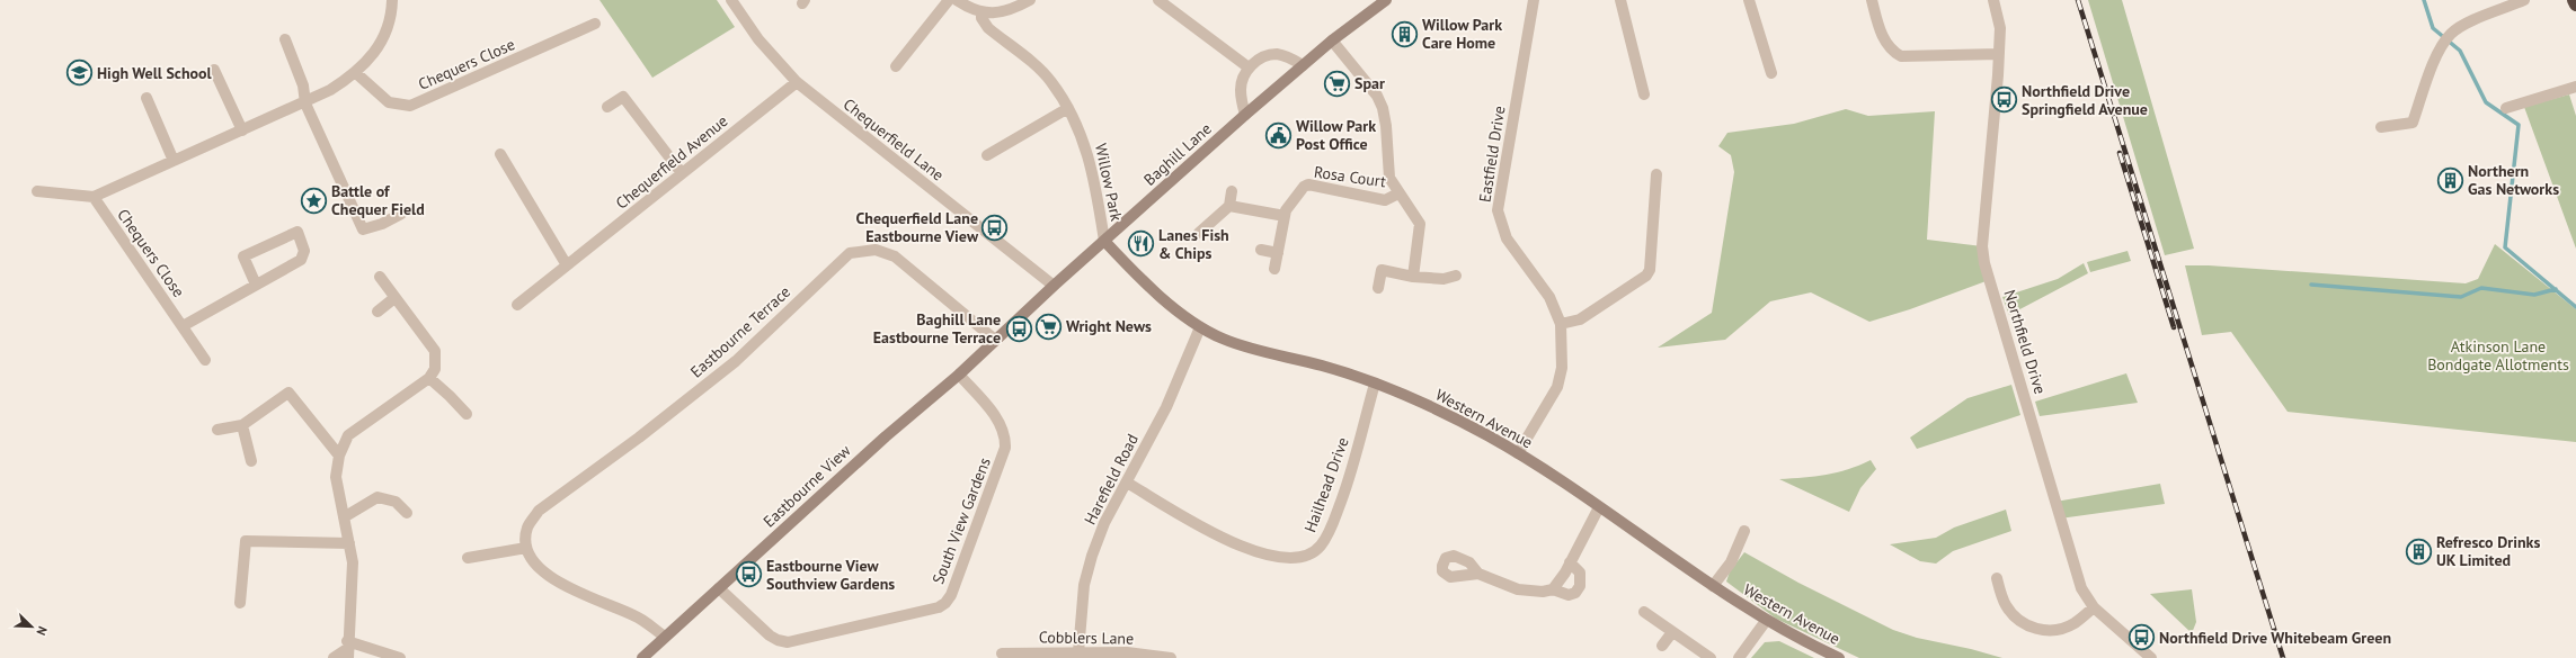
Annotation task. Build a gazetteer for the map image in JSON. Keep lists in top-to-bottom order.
{
  "streets": {
    "street": [
      "Chequers Close",
      "Chequerfield Lane",
      "Baghill Lane",
      "Eastfield Drive",
      "Chequerfield Avenue",
      "Rosa Court",
      "Willow Park",
      "Eastbourne Terrace",
      "Northfield Drive",
      "Western Avenue",
      "Harefield Road",
      "Hailhead Drive",
      "Eastbourne View",
      "South View Gardens",
      "Cobblers Lane"
    ]
  },
  "crossings": [
    ["Chequerfield Lane", "Baghill Lane"],
    ["Chequerfield Lane", "Chequerfield Avenue"],
    ["Baghill Lane", "Rosa Court"],
    ["Baghill Lane", "Willow Park"],
    ["Baghill Lane", "Eastbourne Terrace"],
    ["Baghill Lane", "Western Avenue"],
    ["Baghill Lane", "Eastbourne View"],
    ["Eastfield Drive", "Western Avenue"],
    ["Willow Park", "Western Avenue"],
    ["Eastbourne Terrace", "Eastbourne View"],
    ["Western Avenue", "Harefield Road"],
    ["Western Avenue", "Hailhead Drive"],
    ["Harefield Road", "Hailhead Drive"],
    ["Harefield Road", "Cobblers Lane"],
    ["Eastbourne View", "South View Gardens"]
  ],
  "parks": ["Atkinson Lane Bondgate Allotments"],
  "places": {
    "building": ["Willow Park Care Home", "Northern Gas Networks", "Refresco Drinks UK Limited"],
    "school or university": ["High Well School"],
    "supermarket": ["Spar", "Wright News"],
    "bus stop": [
      "Northfield Drive Springfield Avenue",
      "Chequerfield Lane Eastbourne View",
      "Baghill Lane Eastbourne Terrace",
      "Eastbourne View Southview Gardens",
      "Northfield Drive Whitebeam Green"
    ],
    "public building": ["Willow Park Post Office"],
    "place": ["Battle of Chequer Field"],
    "restaurant": ["Lanes Fish & Chips"]
  },
  "north": "bottom right"
}
